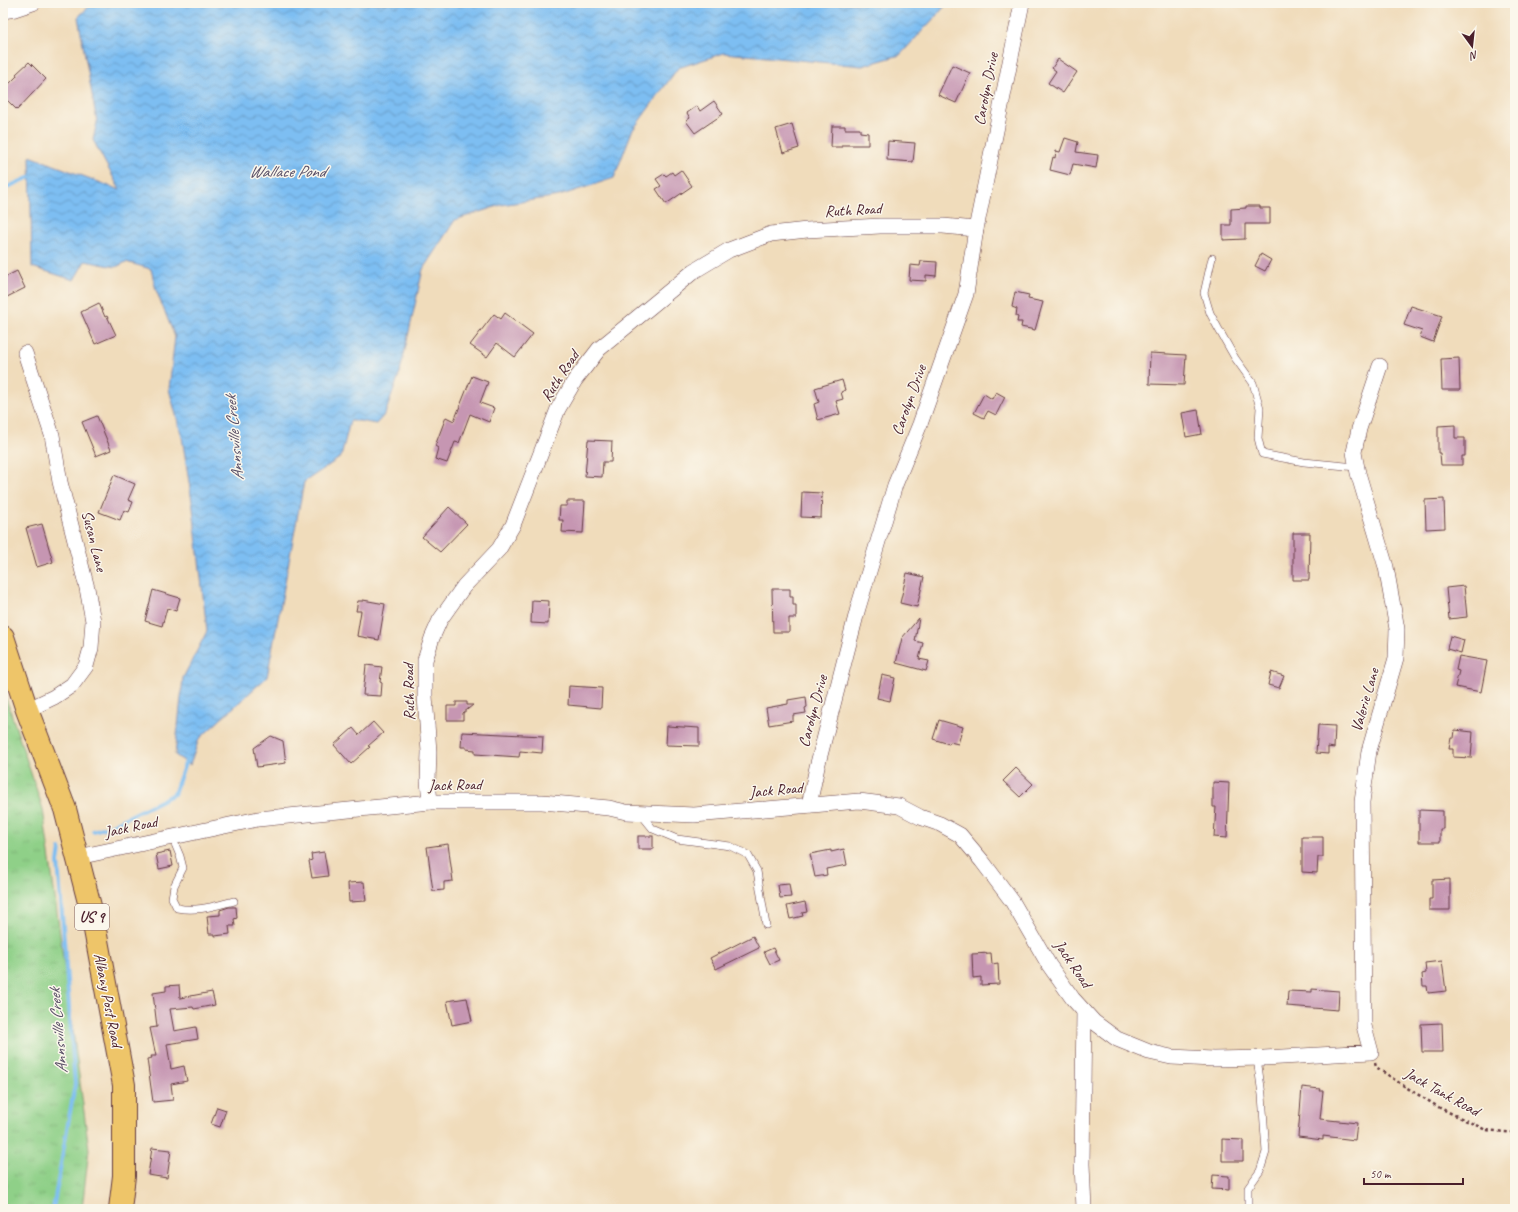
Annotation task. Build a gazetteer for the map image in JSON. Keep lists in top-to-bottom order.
{
  "streets": {
    "highway": ["US 9", "Albany Post Road"],
    "street": [
      "Carolyn Drive",
      "Ruth Road",
      "Susan Lane",
      "Valerie Lane",
      "Jack Road"
    ],
    "path": ["Jack Tank Road"]
  },
  "crossings": [
    ["Carolyn Drive", "Ruth Road"],
    ["Carolyn Drive", "Jack Road"],
    ["Ruth Road", "Jack Road"],
    ["Susan Lane", "Albany Post Road"],
    ["Valerie Lane", "Jack Road"],
    ["Valerie Lane", "Jack Tank Road"],
    ["Jack Road", "Albany Post Road"],
    ["Jack Road", "Jack Tank Road"]
  ],
  "water": ["Wallace Pond", "Annsville Creek"],
  "scale_bar": "50 m",
  "north": "bottom"
}
